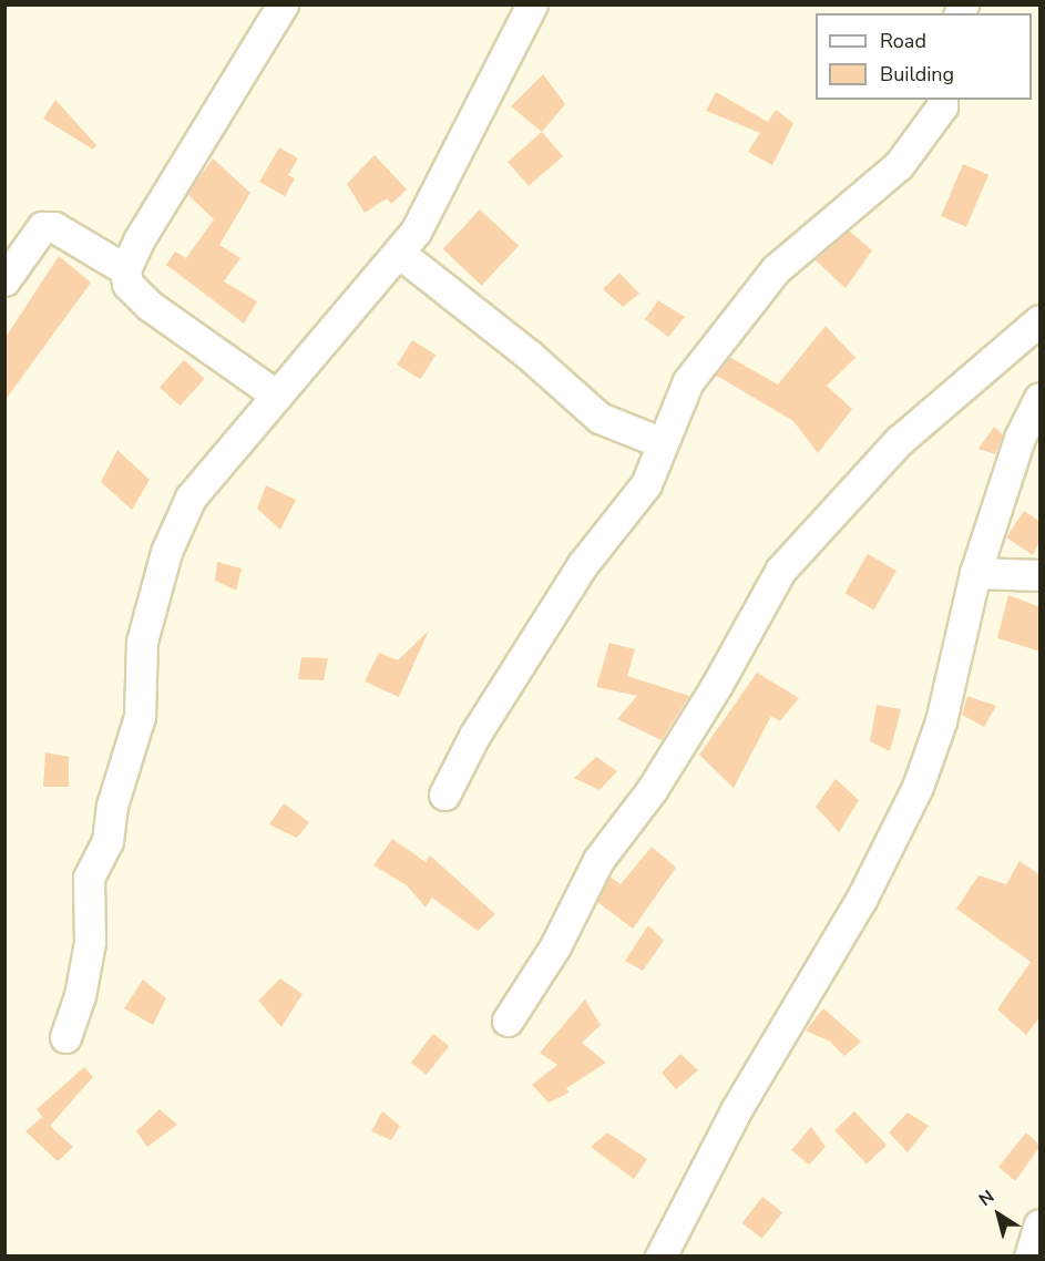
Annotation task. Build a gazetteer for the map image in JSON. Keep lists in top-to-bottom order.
{
  "legend": ["Road", "Building"],
  "north": "top left"
}
